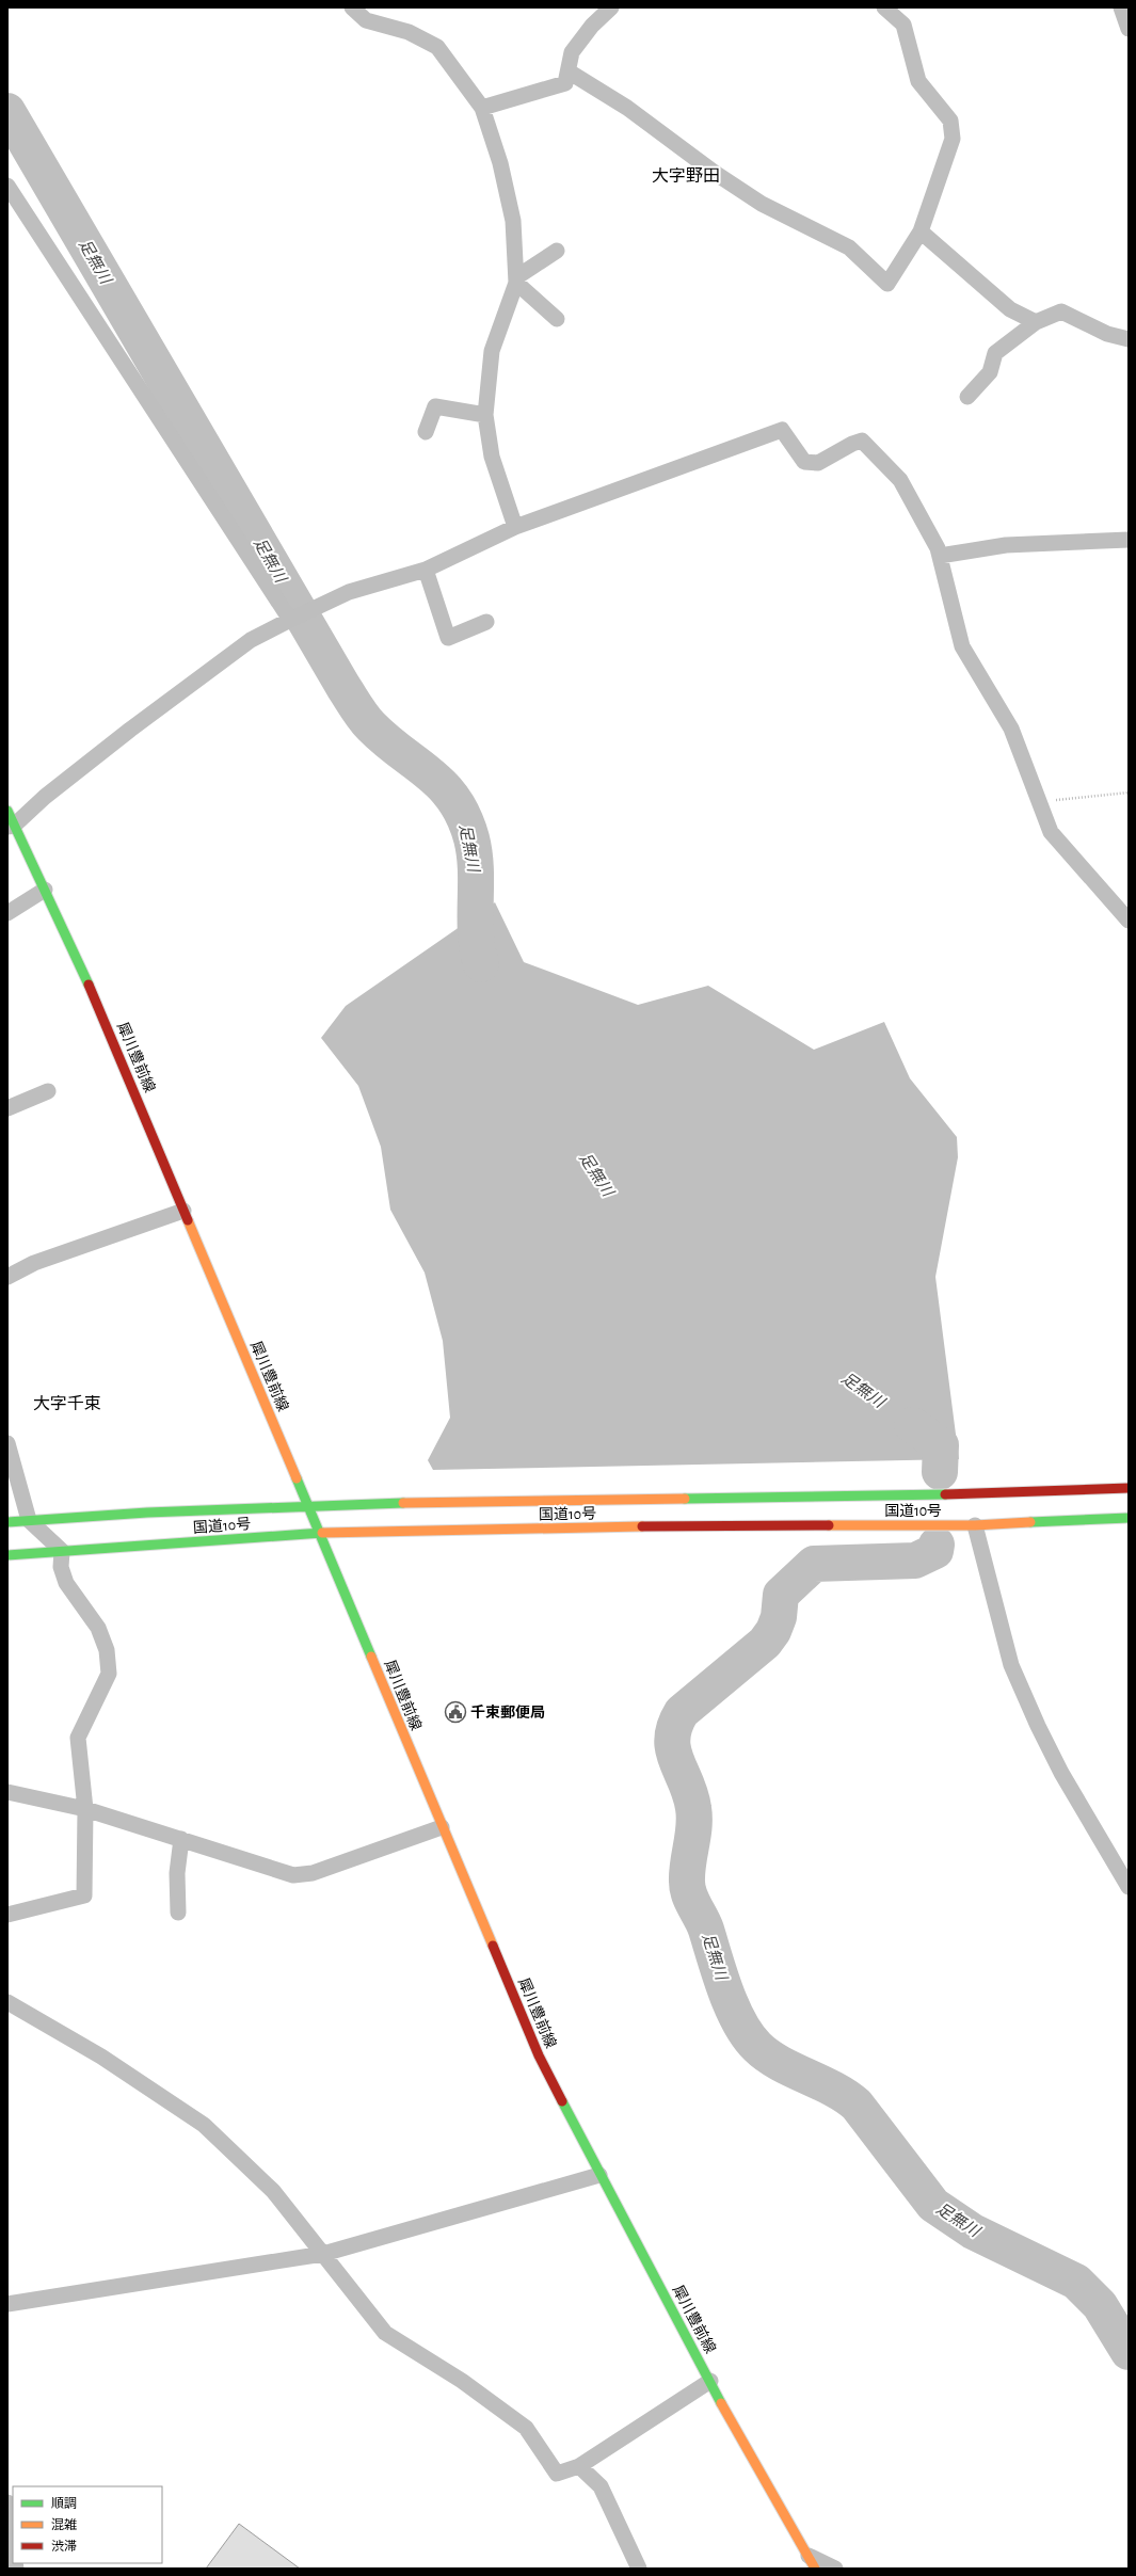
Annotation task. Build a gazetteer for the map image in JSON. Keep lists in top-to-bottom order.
{
  "streets": {
    "main road": ["犀川豊前線", "国道10号"]
  },
  "crossings": [
    ["犀川豊前線", "国道10号"]
  ],
  "districts": ["大字野田", "大字千束"],
  "water": ["足無川"],
  "places": {
    "public building": ["千束郵便局"]
  },
  "legend": ["順調", "混雑", "渋滞"]
}
